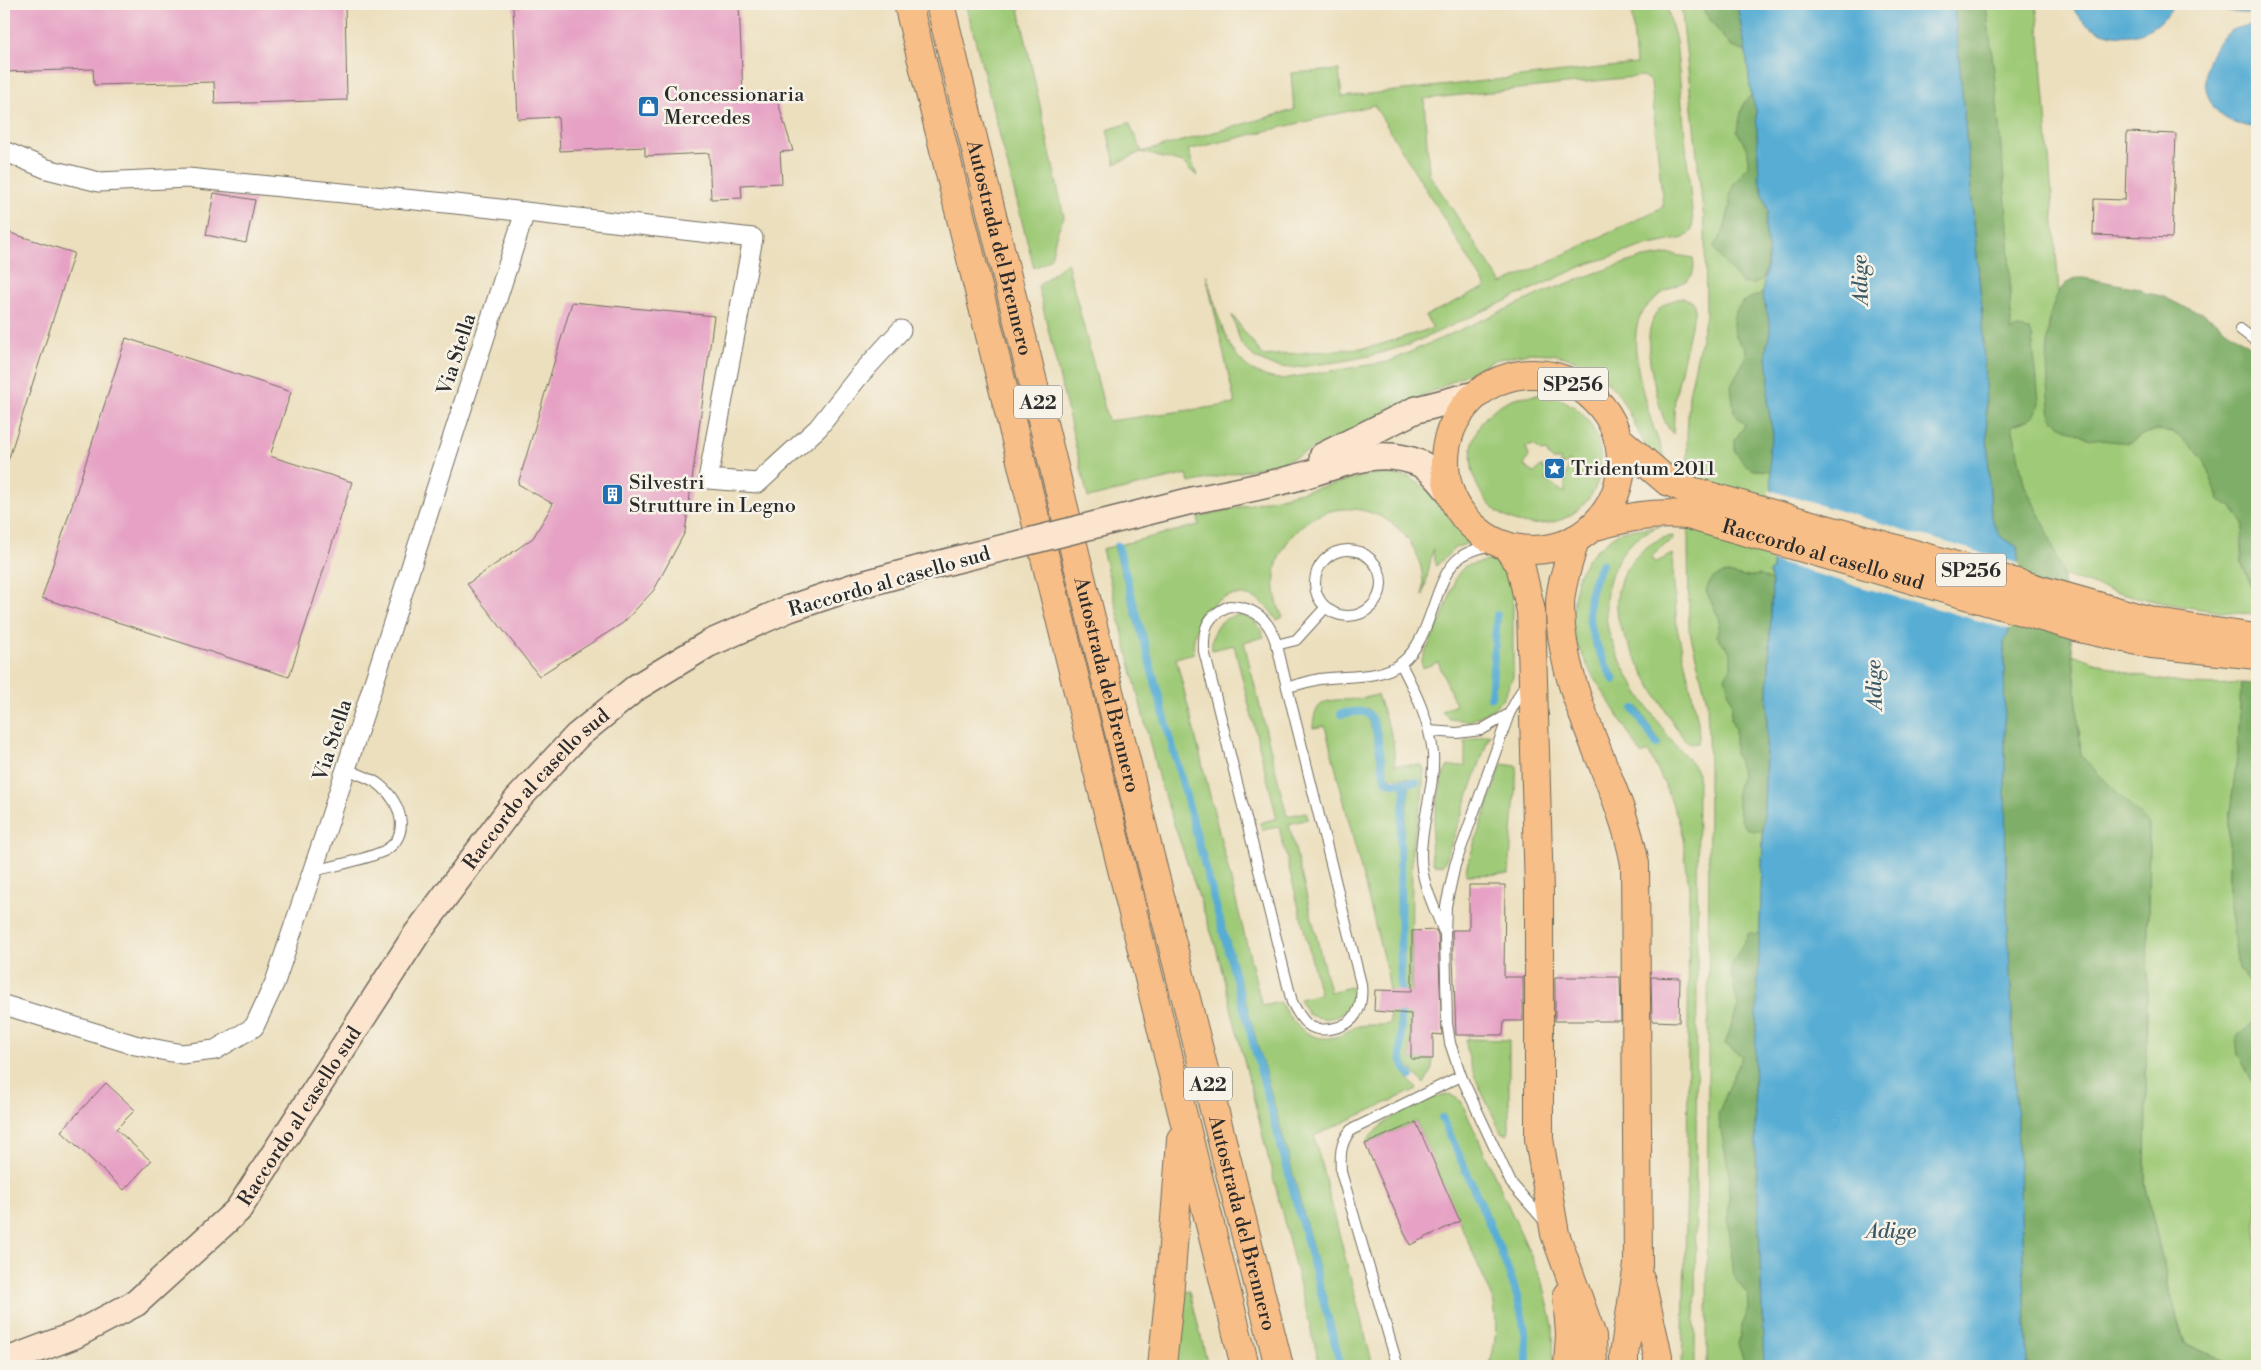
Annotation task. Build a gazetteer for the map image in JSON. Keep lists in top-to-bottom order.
{
  "streets": {
    "main road": [
      "Autostrada del Brennero",
      "SP256",
      "A22",
      "Raccordo al casello sud"
    ],
    "street": ["Via Stella"]
  },
  "water": ["Adige"],
  "places": {
    "shop": ["Concessionaria Mercedes"],
    "place": ["Tridentum 2011"],
    "building": ["Silvestri Strutture in Legno"]
  }
}
